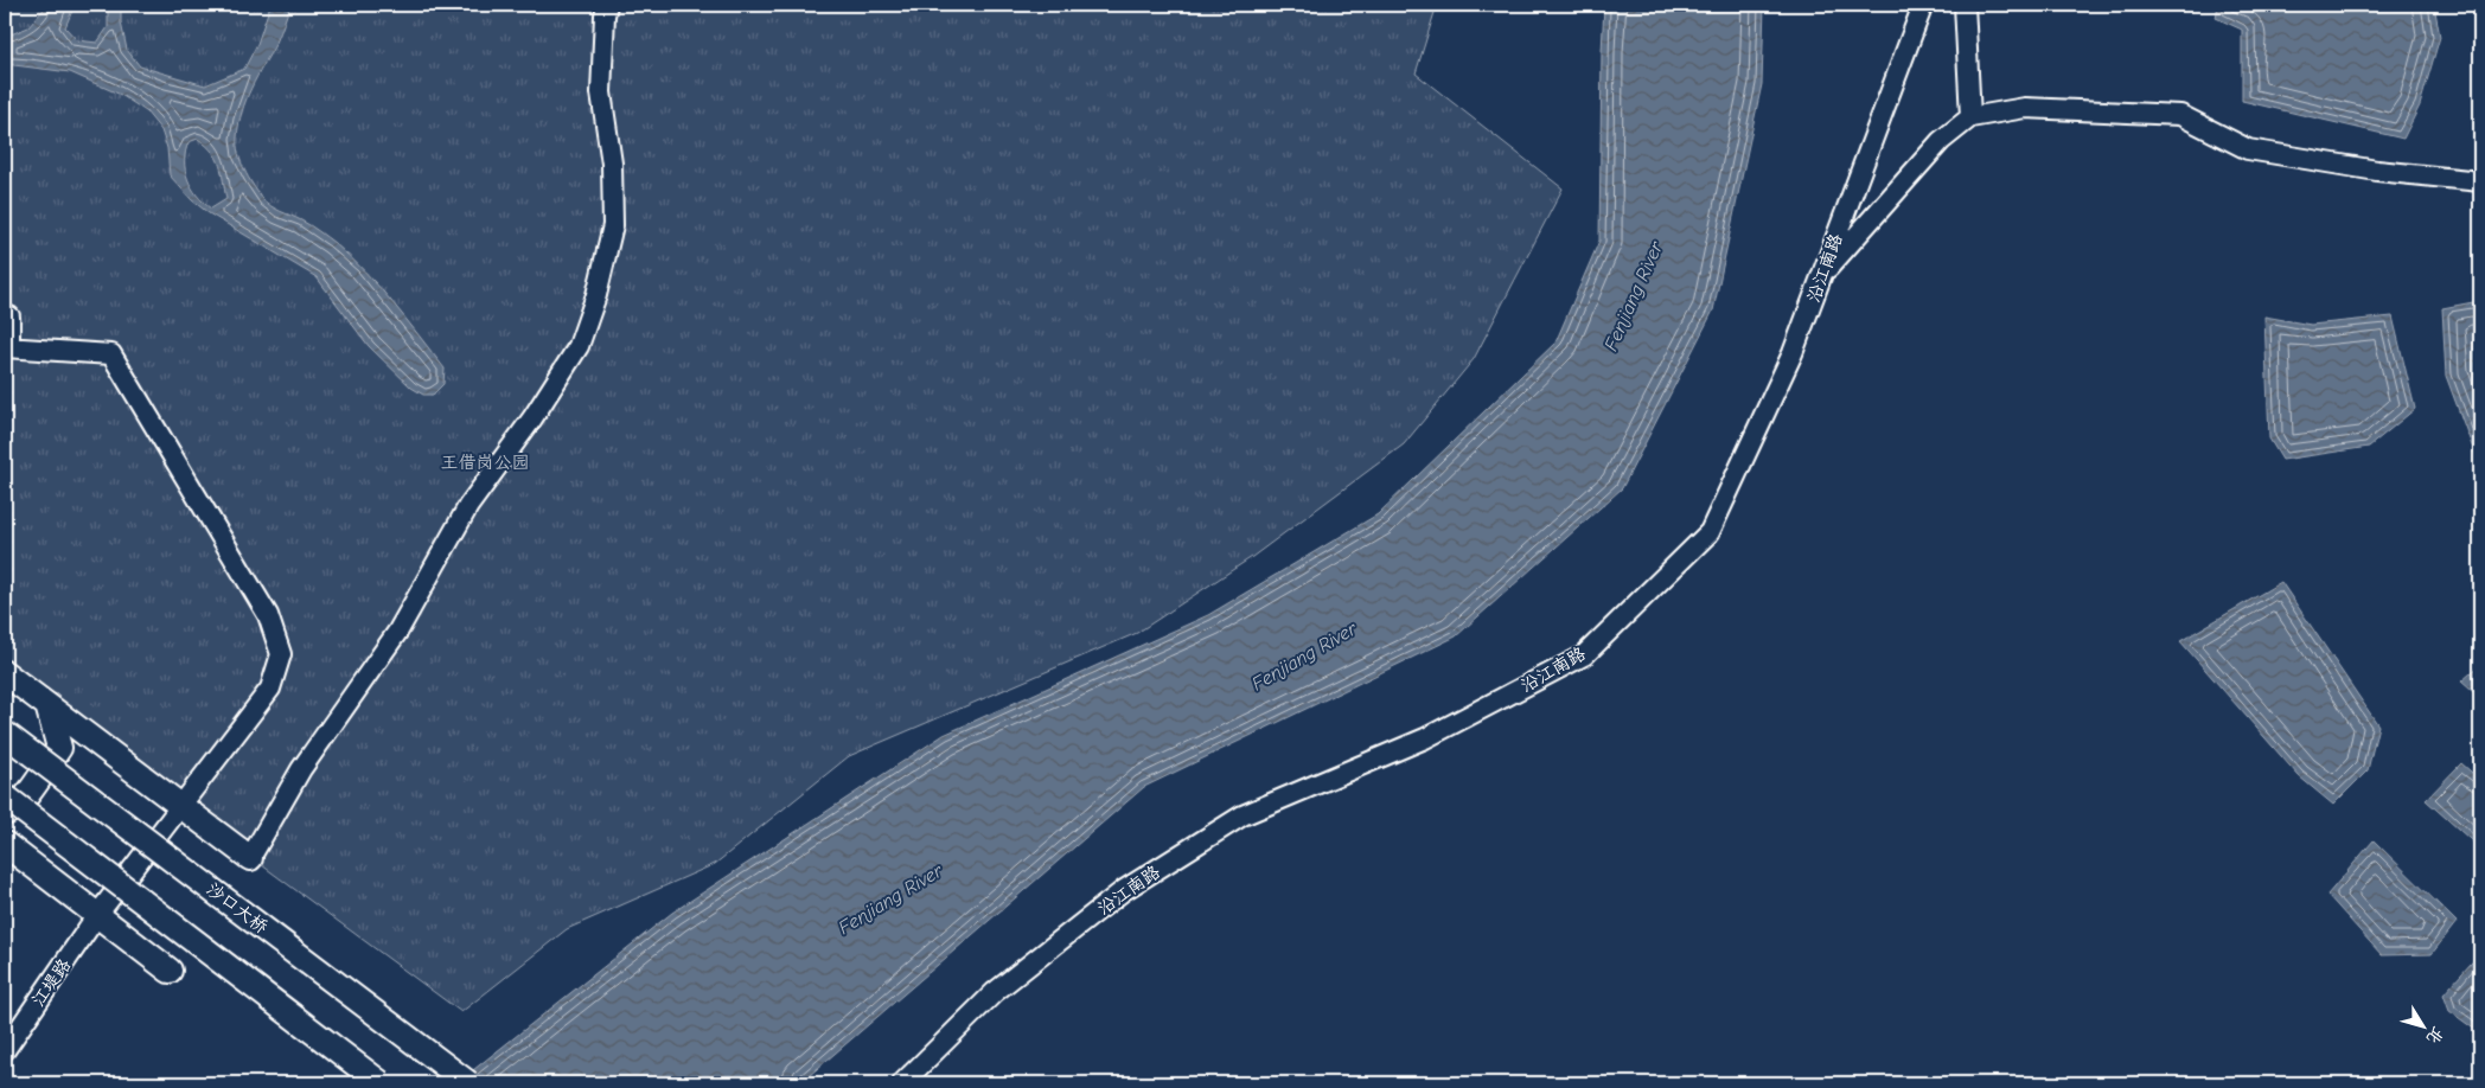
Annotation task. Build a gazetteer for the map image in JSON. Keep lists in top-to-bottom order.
{
  "streets": {
    "main road": ["沙口大桥"],
    "street": ["沿江南路", "江堤路"]
  },
  "water": ["Fenjiang River"],
  "parks": ["王借岗公园"],
  "north": "bottom right"
}
